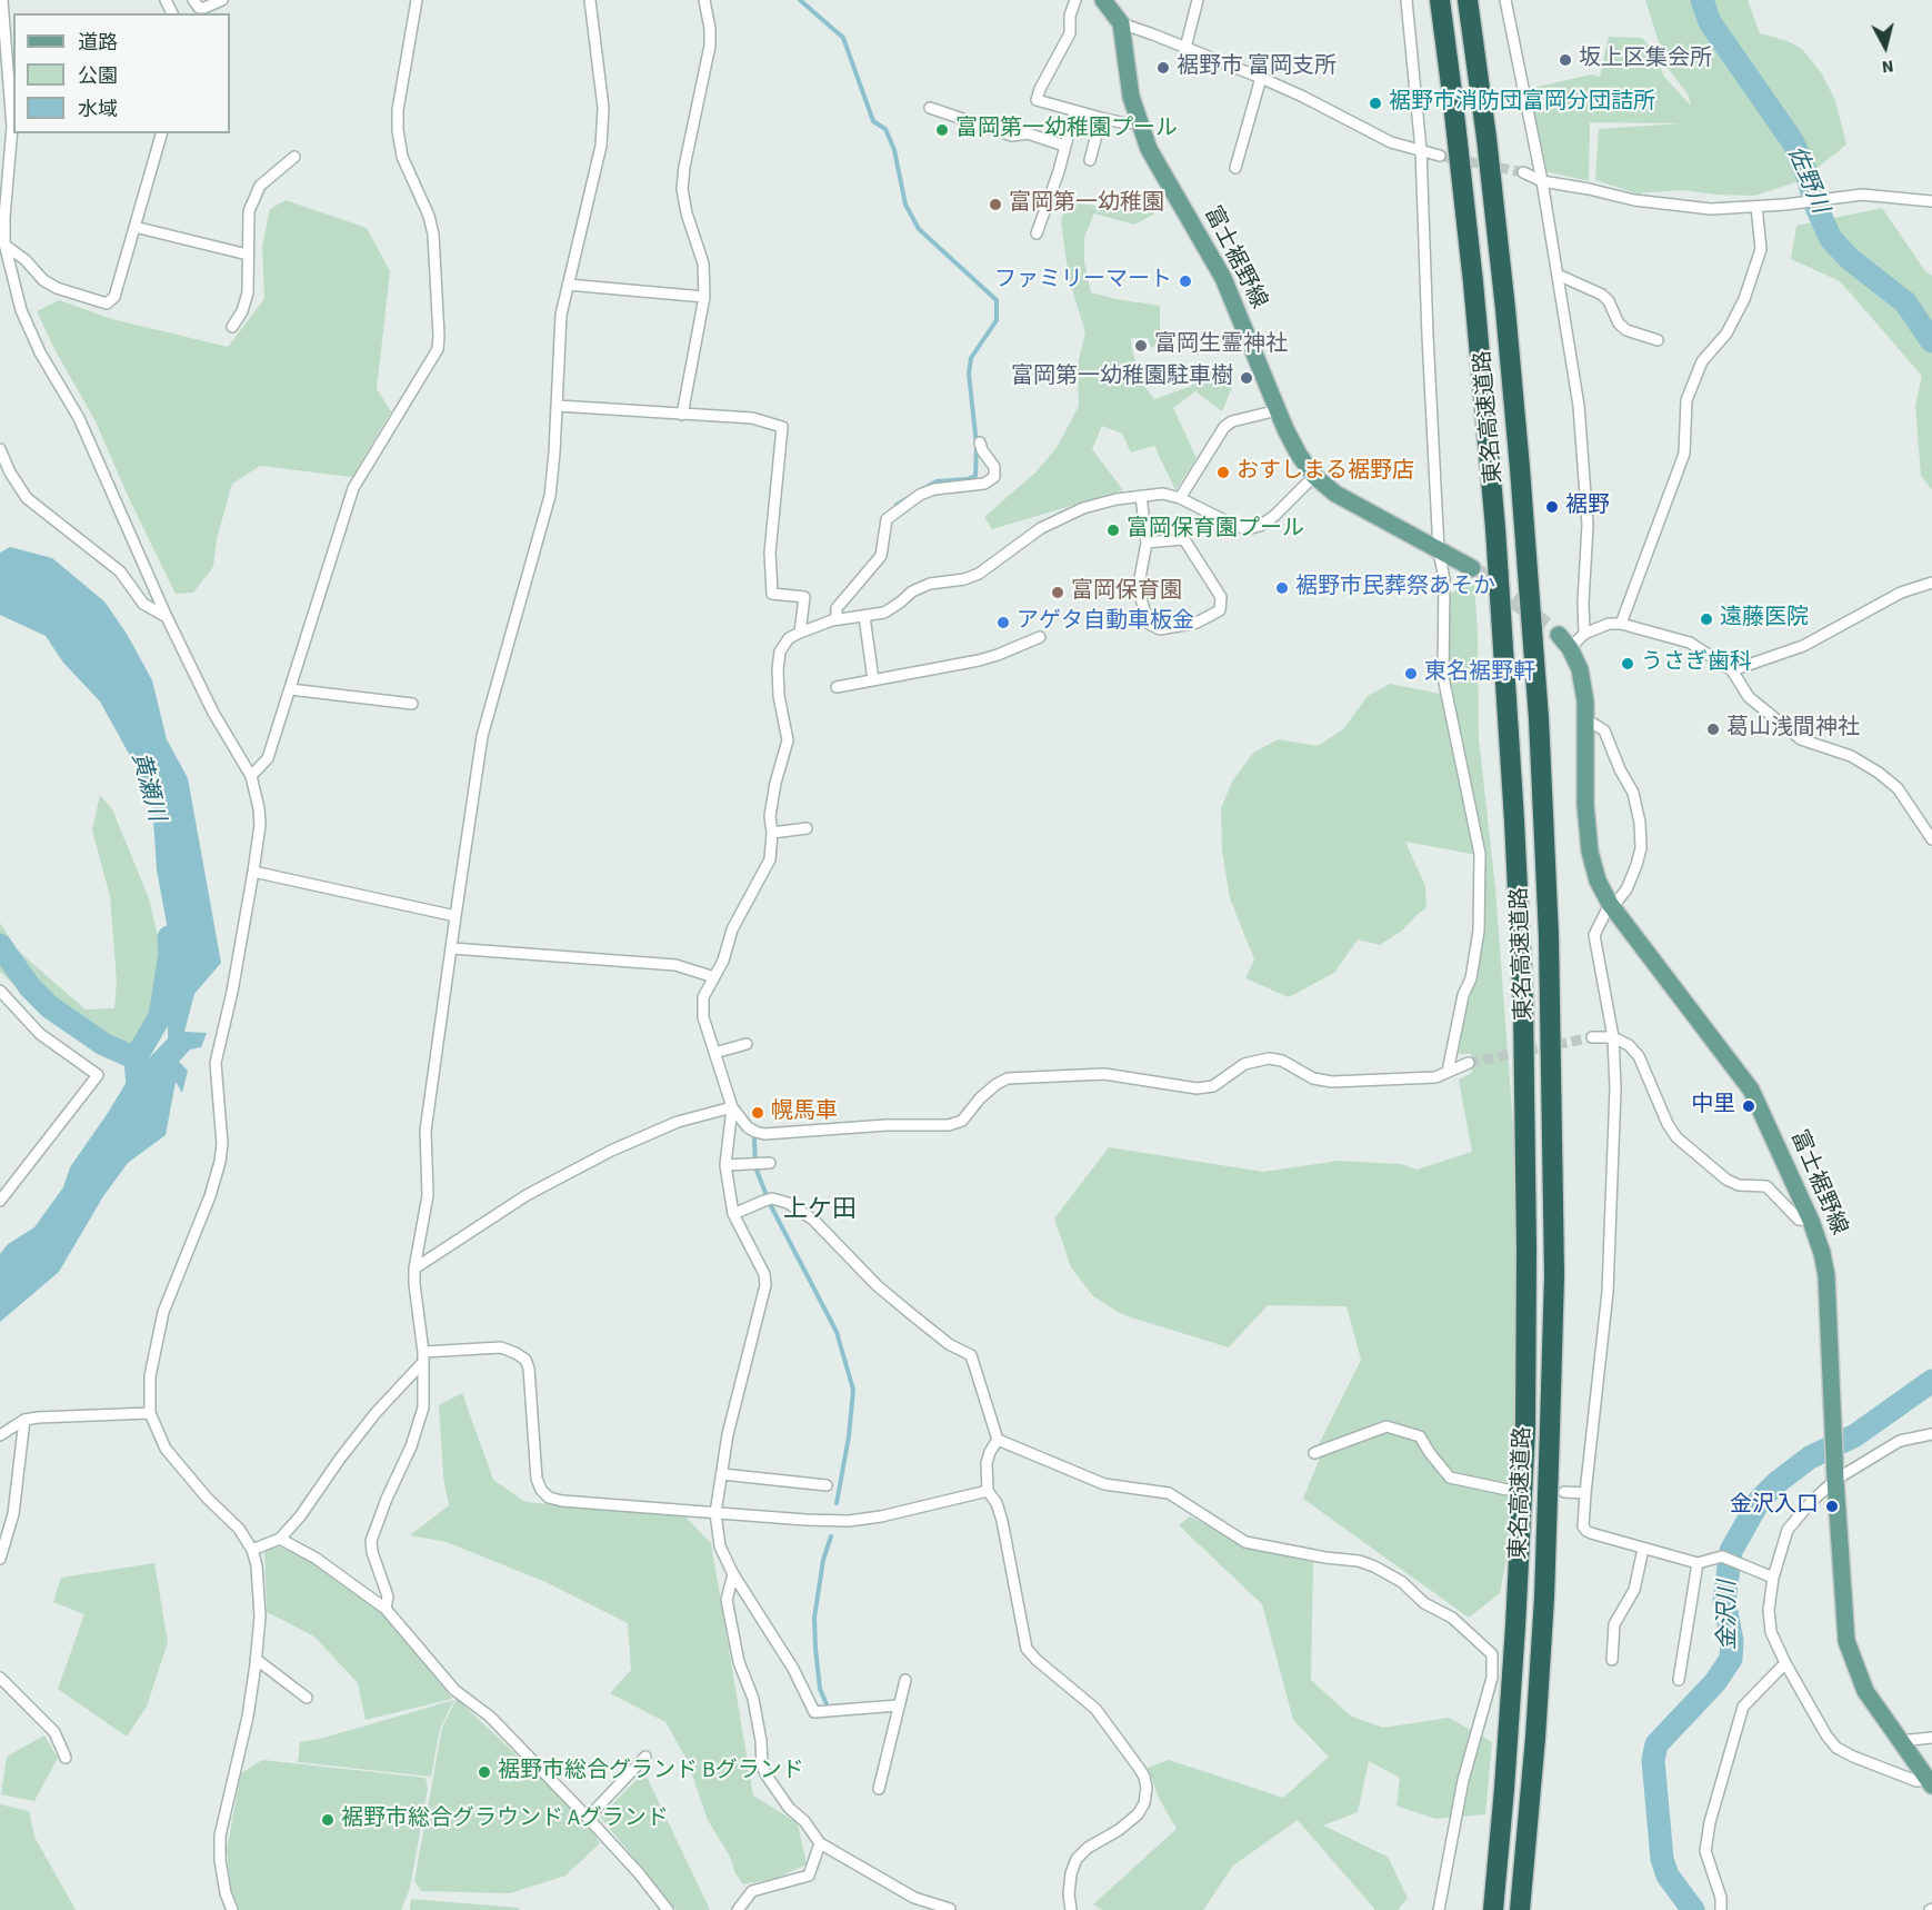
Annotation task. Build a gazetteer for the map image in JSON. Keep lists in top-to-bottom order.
{
  "streets": {
    "highway": ["東名高速道路"],
    "main road": ["富士裾野線"]
  },
  "districts": ["上ケ田"],
  "water": ["佐野川", "黄瀬川", "金沢川"],
  "places": [
    "坂上区集会所",
    "裾野市 富岡支所",
    "裾野市消防団富岡分団詰所",
    "富岡第一幼稚園プール",
    "富岡第一幼稚園",
    "ファミリーマート",
    "富岡生霊神社",
    "富岡第一幼稚園駐車樹",
    "おすしまる裾野店",
    "裾野",
    "富岡保育園プール",
    "裾野市民葬祭あそか",
    "富岡保育園",
    "遠藤医院",
    "アゲタ自動車板金",
    "うさぎ歯科",
    "東名裾野軒",
    "葛山浅間神社",
    "中里",
    "幌馬車",
    "金沢入口",
    "裾野市総合グランド Bグランド",
    "裾野市総合グラウンド Aグランド"
  ],
  "legend": ["道路", "公園", "水域"],
  "north": "bottom"
}
